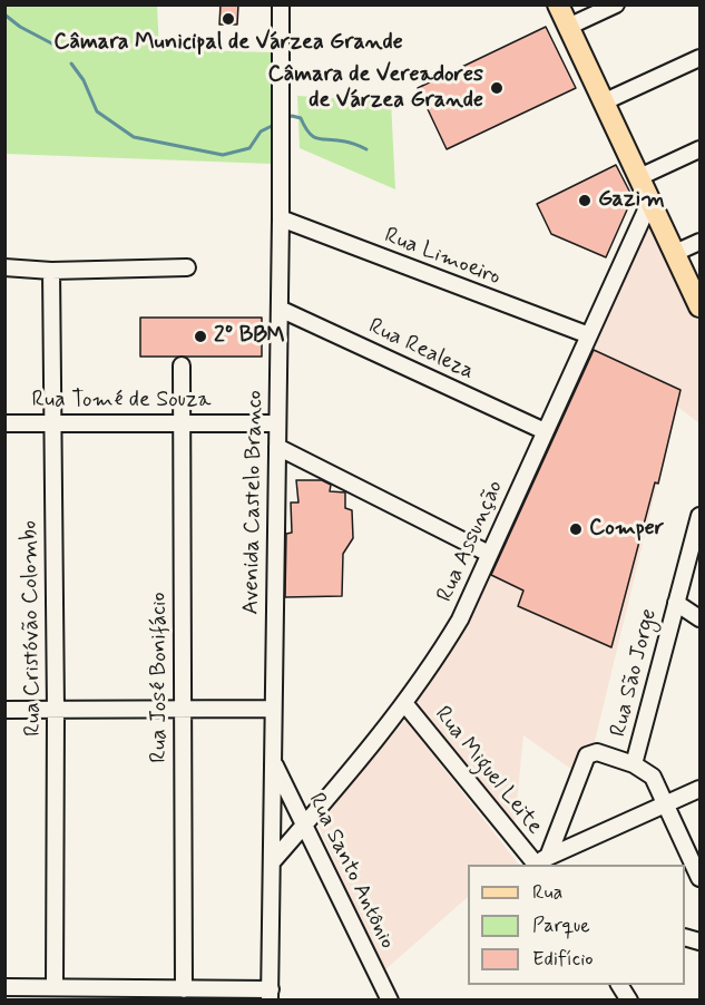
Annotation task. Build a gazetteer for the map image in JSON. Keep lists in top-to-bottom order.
{
  "streets": {
    "street": [
      "Rua Limoeiro",
      "Rua Realeza",
      "Rua Tomé de Souza",
      "Avenida Castelo Branco",
      "Rua Assunção",
      "Rua Cristóvão Colombo",
      "Rua São Jorge",
      "Rua José Bonifácio",
      "Rua Miguel Leite",
      "Rua Santo Antônio"
    ]
  },
  "crossings": [
    ["Rua Limoeiro", "Avenida Castelo Branco"],
    ["Rua Limoeiro", "Rua Assunção"],
    ["Rua Realeza", "Avenida Castelo Branco"],
    ["Rua Realeza", "Rua Assunção"],
    ["Rua Tomé de Souza", "Avenida Castelo Branco"],
    ["Rua Tomé de Souza", "Rua Cristóvão Colombo"],
    ["Rua Tomé de Souza", "Rua José Bonifácio"],
    ["Avenida Castelo Branco", "Rua Assunção"],
    ["Avenida Castelo Branco", "Rua Santo Antônio"],
    ["Rua Assunção", "Rua Miguel Leite"],
    ["Rua Assunção", "Rua Santo Antônio"],
    ["Rua São Jorge", "Rua Miguel Leite"]
  ],
  "places": [
    "Câmara Municipal de Várzea Grande",
    "Câmara de Vereadores de Várzea Grande",
    "Gazim",
    "2º BBM",
    "Comper"
  ],
  "legend": ["Rua", "Parque", "Edifício"]
}
